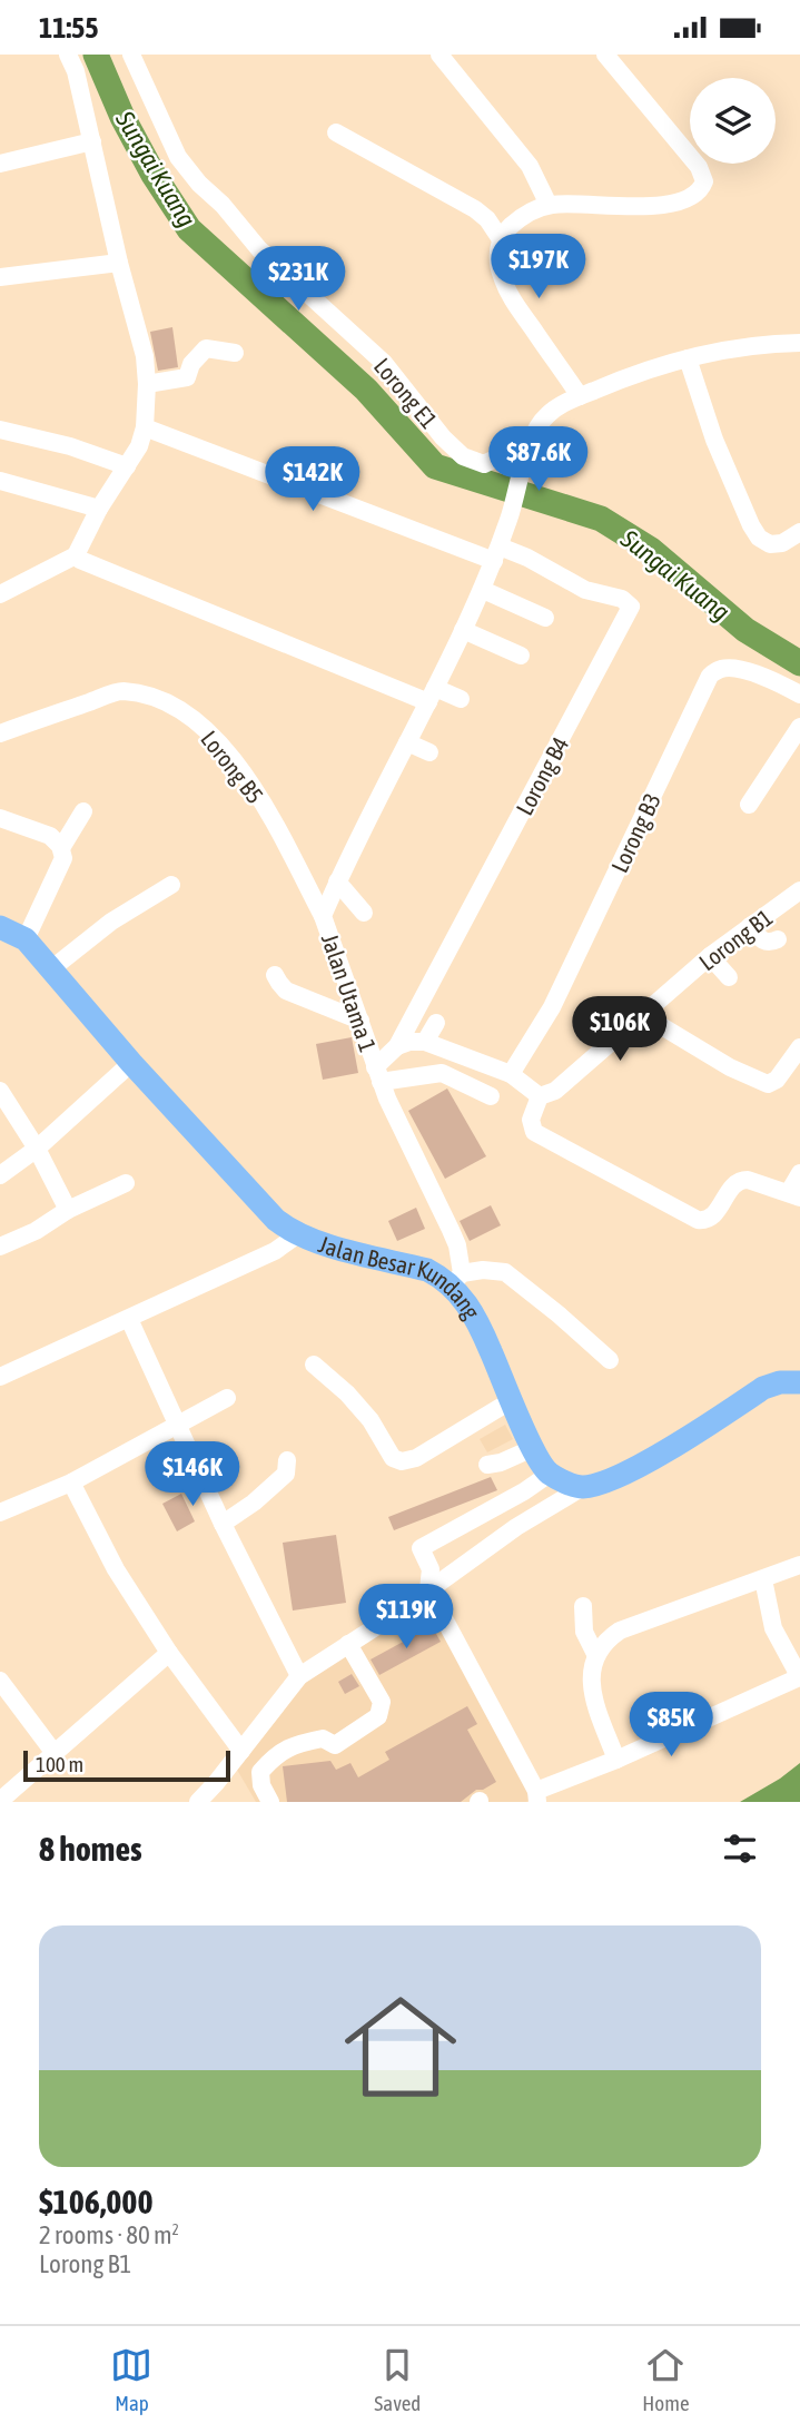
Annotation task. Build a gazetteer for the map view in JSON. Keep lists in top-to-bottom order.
{
  "streets": {
    "main road": ["Jalan Besar Kundang"],
    "street": [
      "Lorong E1",
      "Lorong B5",
      "Lorong B4",
      "Lorong B3",
      "Lorong B1",
      "Jalan Utama 1"
    ]
  },
  "crossings": [
    ["Lorong E1", "Jalan Utama 1"],
    ["Lorong B5", "Jalan Utama 1"],
    ["Lorong B4", "Jalan Utama 1"],
    ["Jalan Utama 1", "Jalan Besar Kundang"]
  ],
  "water": ["Sungai Kuang"],
  "scale_bar": "100 m",
  "page": {
    "status": "11:55",
    "price": [
      "$197K",
      "$231K",
      "$87.6K",
      "$142K",
      "$106K",
      "$146K",
      "$119K",
      "$85K"
    ],
    "scale": "100 m",
    "heading": "8 homes",
    "list": [
      {
        "name": "$106,000",
        "note": "2 rooms · 80 m² · Lorong B1"
      }
    ],
    "tabs": ["Map", "Saved", "Home"]
  }
}
